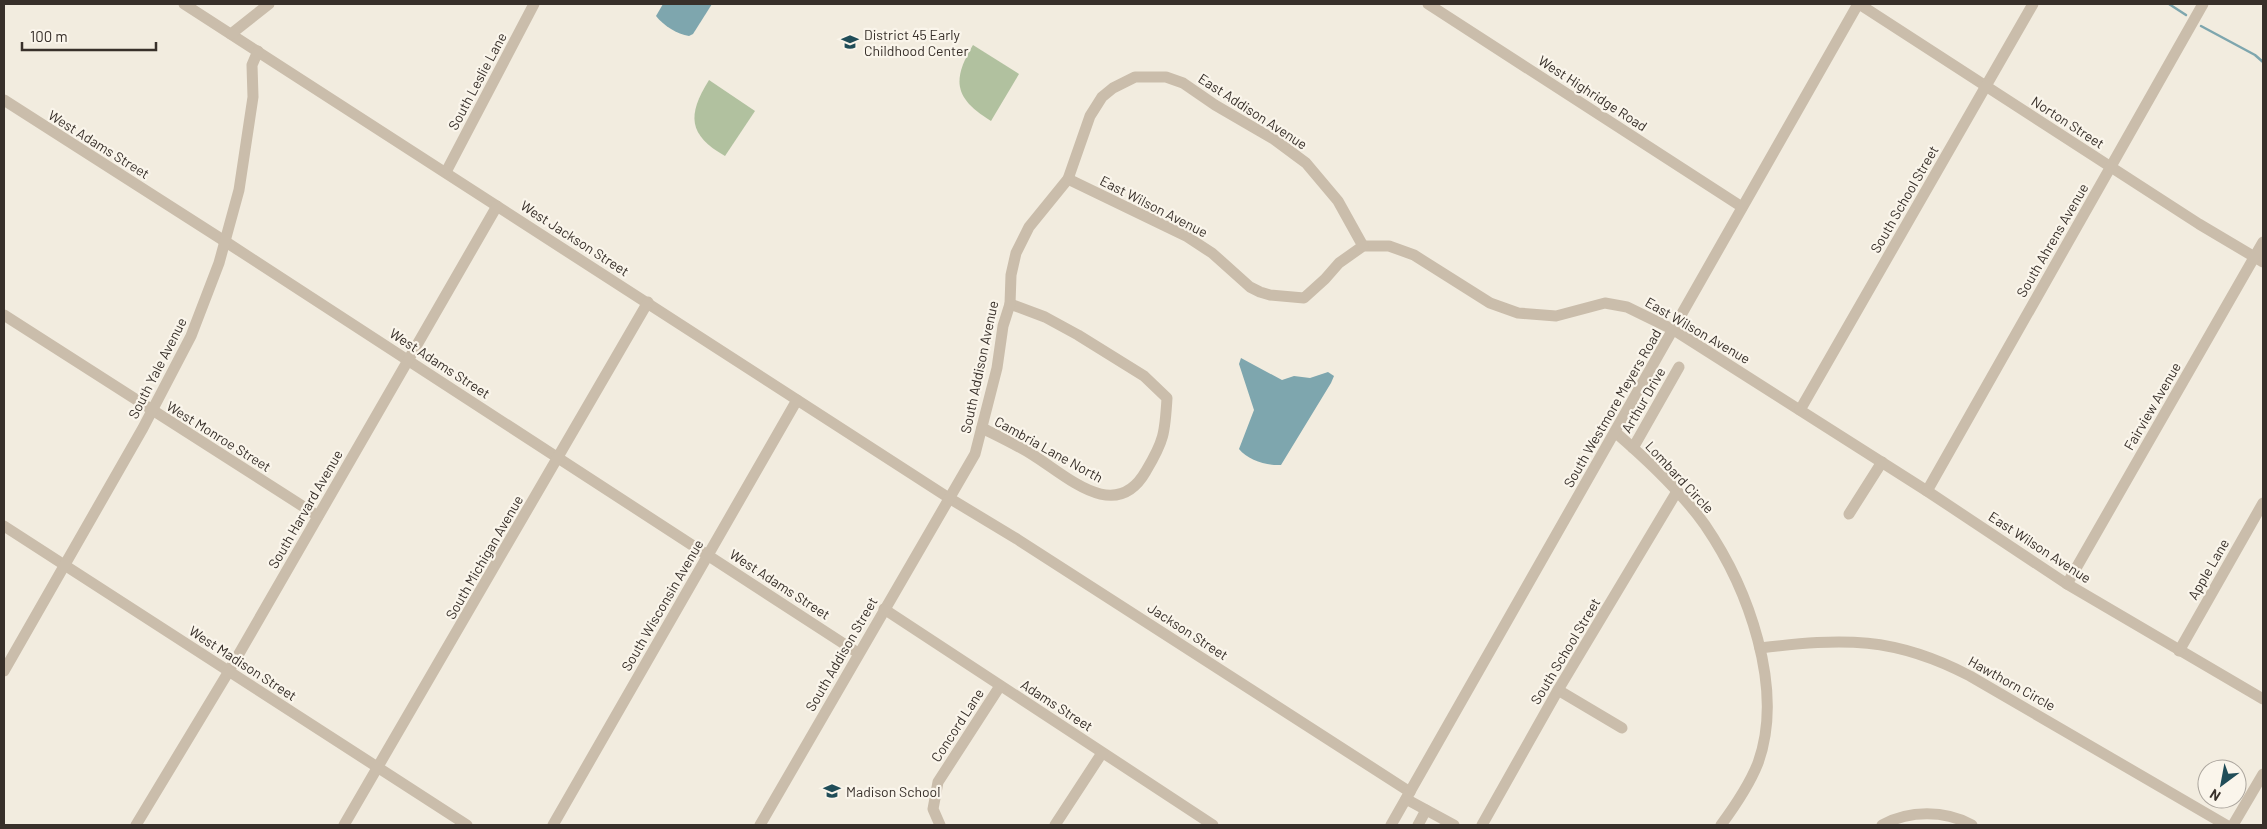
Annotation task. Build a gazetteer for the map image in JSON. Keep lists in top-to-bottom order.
{
  "streets": {
    "street": [
      "South Leslie Lane",
      "West Highridge Road",
      "East Addison Avenue",
      "Norton Street",
      "West Adams Street",
      "South School Street",
      "East Wilson Avenue",
      "West Jackson Street",
      "South Ahrens Avenue",
      "South Addison Avenue",
      "South Yale Avenue",
      "Arthur Drive",
      "Fairview Avenue",
      "South Westmore Meyers Road",
      "West Monroe Street",
      "Cambria Lane North",
      "Lombard Circle",
      "South Harvard Avenue",
      "South Michigan Avenue",
      "Apple Lane",
      "South Wisconsin Avenue",
      "Jackson Street",
      "South Addison Street",
      "West Madison Street",
      "Hawthorn Circle",
      "Adams Street",
      "Concord Lane"
    ]
  },
  "crossings": [
    ["South Leslie Lane", "West Jackson Street"],
    ["West Highridge Road", "South Westmore Meyers Road"],
    ["East Addison Avenue", "East Wilson Avenue"],
    ["East Addison Avenue", "South Addison Avenue"],
    ["Norton Street", "South School Street"],
    ["Norton Street", "South Ahrens Avenue"],
    ["Norton Street", "Fairview Avenue"],
    ["Norton Street", "South Westmore Meyers Road"],
    ["West Adams Street", "South Yale Avenue"],
    ["West Adams Street", "South Harvard Avenue"],
    ["West Adams Street", "South Michigan Avenue"],
    ["West Adams Street", "South Wisconsin Avenue"],
    ["West Adams Street", "South Addison Street"],
    ["South School Street", "East Wilson Avenue"],
    ["South School Street", "Lombard Circle"],
    ["East Wilson Avenue", "South Ahrens Avenue"],
    ["East Wilson Avenue", "South Addison Avenue"],
    ["East Wilson Avenue", "Fairview Avenue"],
    ["East Wilson Avenue", "South Westmore Meyers Road"],
    ["East Wilson Avenue", "Apple Lane"],
    ["West Jackson Street", "South Addison Avenue"],
    ["West Jackson Street", "South Yale Avenue"],
    ["West Jackson Street", "South Harvard Avenue"],
    ["West Jackson Street", "South Michigan Avenue"],
    ["West Jackson Street", "South Wisconsin Avenue"],
    ["West Jackson Street", "Jackson Street"],
    ["West Jackson Street", "South Addison Street"],
    ["South Addison Avenue", "Cambria Lane North"],
    ["South Addison Avenue", "Jackson Street"],
    ["South Addison Avenue", "South Addison Street"],
    ["South Yale Avenue", "West Monroe Street"],
    ["South Yale Avenue", "West Madison Street"],
    ["Arthur Drive", "Lombard Circle"],
    ["South Westmore Meyers Road", "Lombard Circle"],
    ["South Westmore Meyers Road", "Jackson Street"],
    ["West Monroe Street", "South Harvard Avenue"],
    ["Lombard Circle", "Hawthorn Circle"],
    ["South Harvard Avenue", "West Madison Street"],
    ["South Michigan Avenue", "West Madison Street"],
    ["Jackson Street", "South Addison Street"],
    ["South Addison Street", "Adams Street"],
    ["Adams Street", "Concord Lane"]
  ],
  "places": {
    "school or university": ["District 45 Early Childhood Center", "Madison School"]
  },
  "scale_bar": "100 m",
  "north": "bottom left"
}
